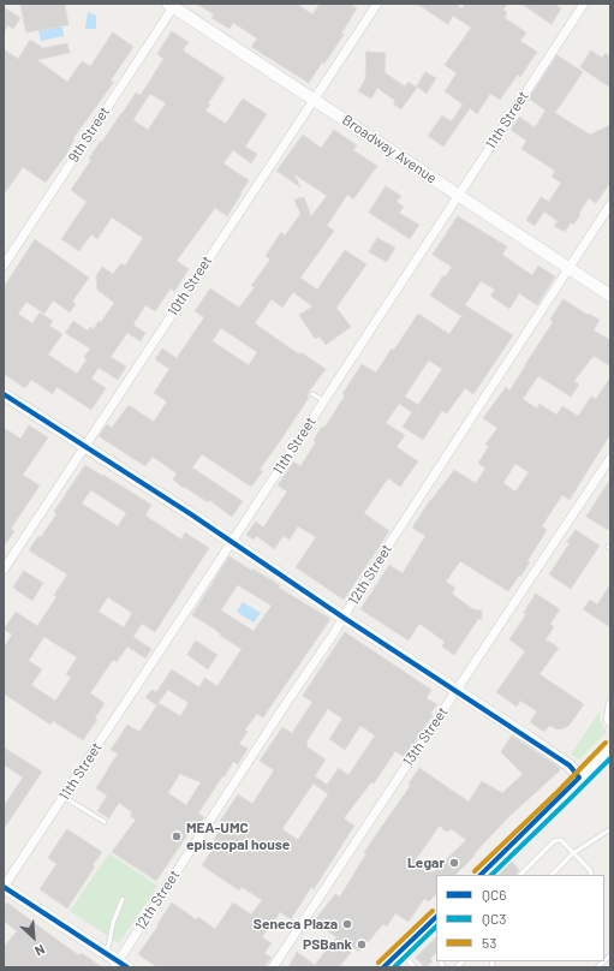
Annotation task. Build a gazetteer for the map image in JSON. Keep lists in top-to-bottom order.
{
  "streets": {
    "main road": ["Broadway Avenue"],
    "street": [
      "11th Street",
      "9th Street",
      "10th Street",
      "12th Street",
      "13th Street"
    ]
  },
  "crossings": [
    ["11th Street", "Broadway Avenue"],
    ["9th Street", "Broadway Avenue"],
    ["Broadway Avenue", "10th Street"],
    ["Broadway Avenue", "12th Street"]
  ],
  "places": [
    "MEA-UMC episcopal house",
    "Legar",
    "Seneca Plaza",
    "PSBank"
  ],
  "lines": ["transit line QC6", "transit line 53", "transit line QC3"],
  "legend": ["QC6", "QC3", "53"],
  "north": "bottom right"
}
